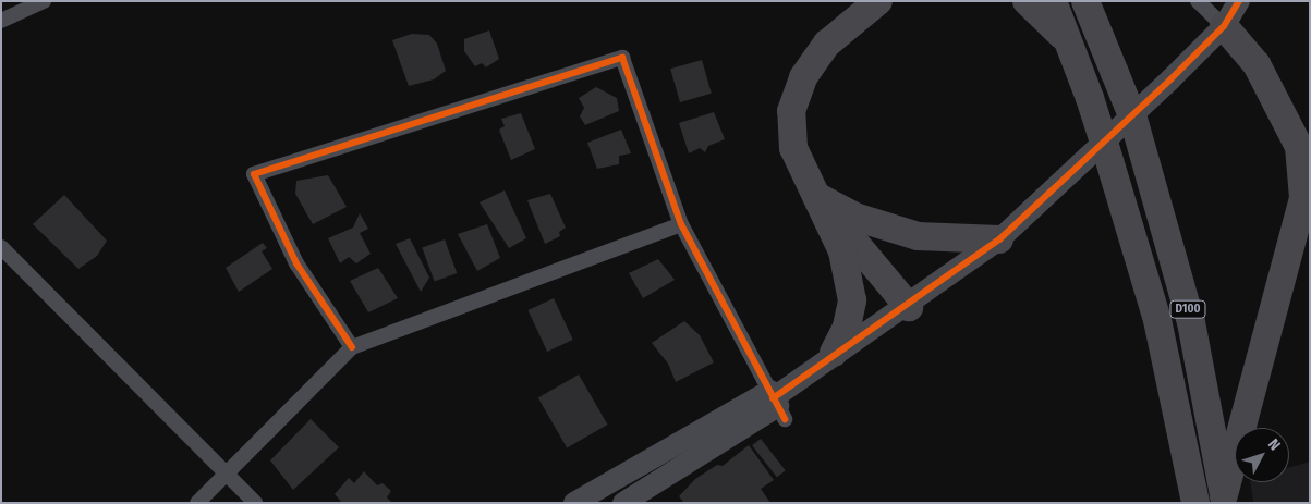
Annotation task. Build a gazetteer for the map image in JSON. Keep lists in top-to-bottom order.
{
  "streets": {
    "highway": ["D100"]
  },
  "north": "top right"
}
